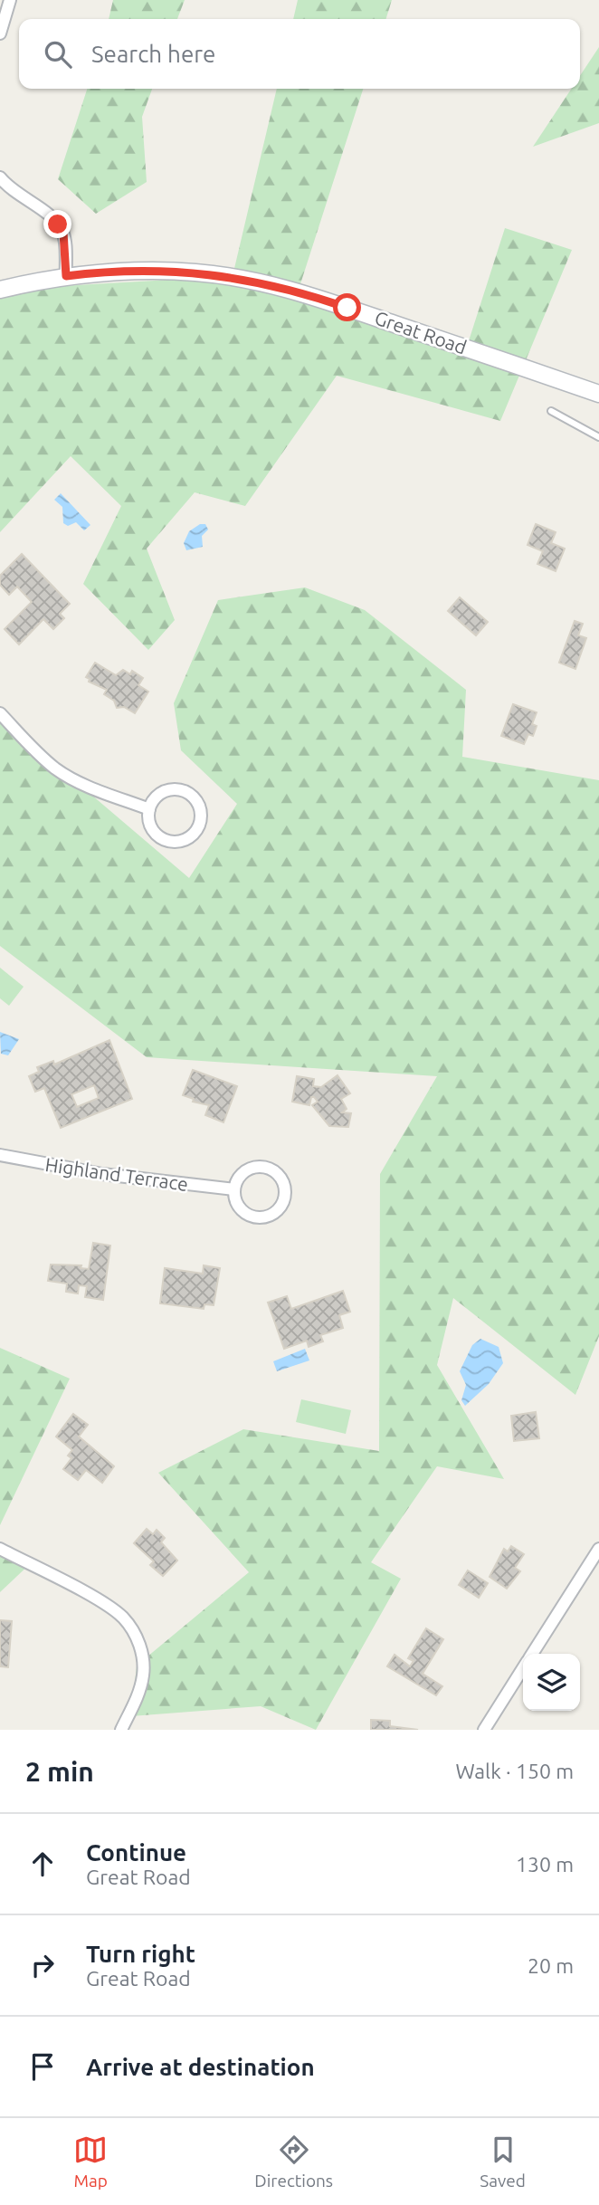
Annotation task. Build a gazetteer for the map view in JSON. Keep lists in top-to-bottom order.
{
  "streets": {
    "street": ["Great Road", "Highland Terrace"]
  },
  "page": {
    "search": "Search here",
    "heading": ["2 min", "Walk · 150 m"],
    "list": [
      ["Continue", "Great Road", "130 m"],
      ["Turn right", "Great Road", "20 m"],
      "Arrive at destination"
    ],
    "nav": ["Map", "Directions", "Saved"]
  }
}
